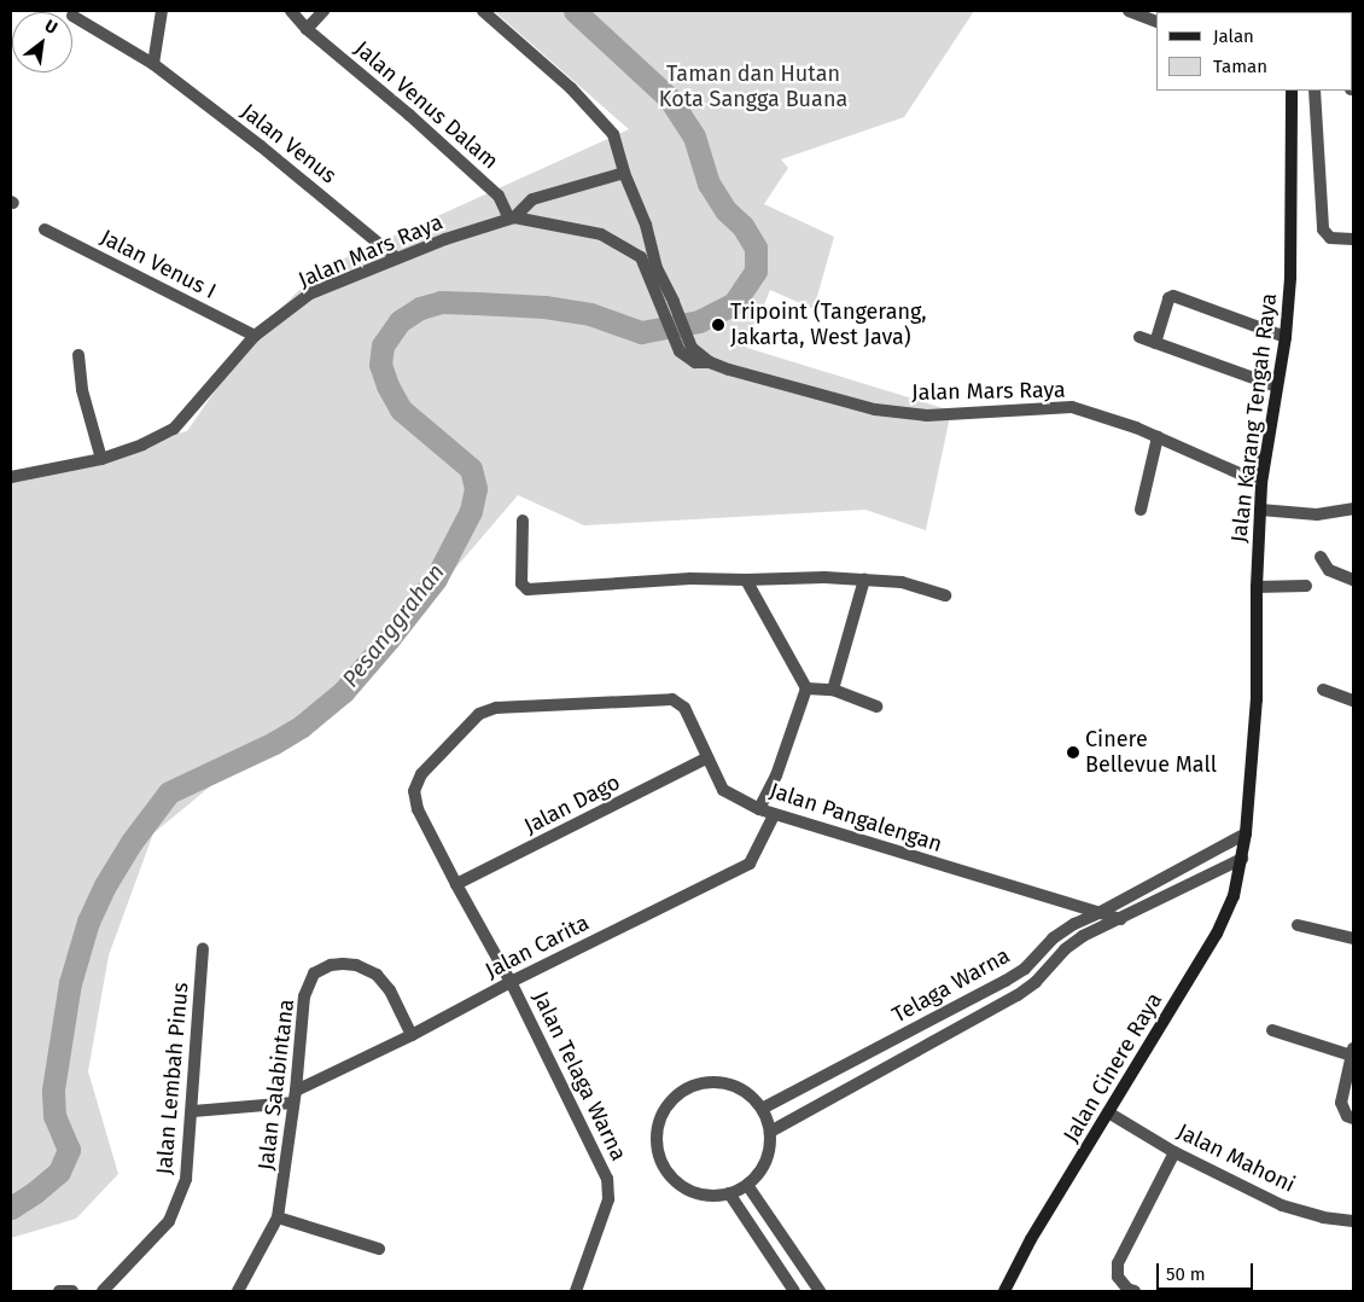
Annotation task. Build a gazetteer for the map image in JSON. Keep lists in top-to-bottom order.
{
  "streets": {
    "main road": ["Jalan Karang Tengah Raya", "Jalan Cinere Raya"],
    "street": [
      "Jalan Venus Dalam",
      "Jalan Venus",
      "Jalan Mars Raya",
      "Jalan Venus I",
      "Jalan Dago",
      "Jalan Pangalengan",
      "Jalan Carita",
      "Telaga Warna",
      "Jalan Telaga Warna",
      "Jalan Lembah Pinus",
      "Jalan Salabintana",
      "Jalan Mahoni"
    ]
  },
  "crossings": [
    ["Jalan Venus Dalam", "Jalan Mars Raya"],
    ["Jalan Venus", "Jalan Mars Raya"],
    ["Jalan Mars Raya", "Jalan Venus I"],
    ["Jalan Mars Raya", "Jalan Karang Tengah Raya"],
    ["Jalan Karang Tengah Raya", "Telaga Warna"],
    ["Jalan Karang Tengah Raya", "Jalan Cinere Raya"],
    ["Jalan Dago", "Jalan Pangalengan"],
    ["Jalan Dago", "Jalan Telaga Warna"],
    ["Jalan Pangalengan", "Jalan Carita"],
    ["Jalan Pangalengan", "Telaga Warna"],
    ["Jalan Pangalengan", "Jalan Telaga Warna"],
    ["Jalan Carita", "Jalan Telaga Warna"],
    ["Jalan Carita", "Jalan Lembah Pinus"],
    ["Jalan Carita", "Jalan Salabintana"],
    ["Telaga Warna", "Jalan Cinere Raya"],
    ["Jalan Cinere Raya", "Jalan Mahoni"]
  ],
  "water": ["Pesanggrahan"],
  "parks": ["Taman dan Hutan Kota Sangga Buana"],
  "places": ["Tripoint (Tangerang, Jakarta, West Java)", "Cinere Bellevue Mall"],
  "legend": ["Jalan", "Taman"],
  "scale_bar": "50 m",
  "north": "top right"
}
